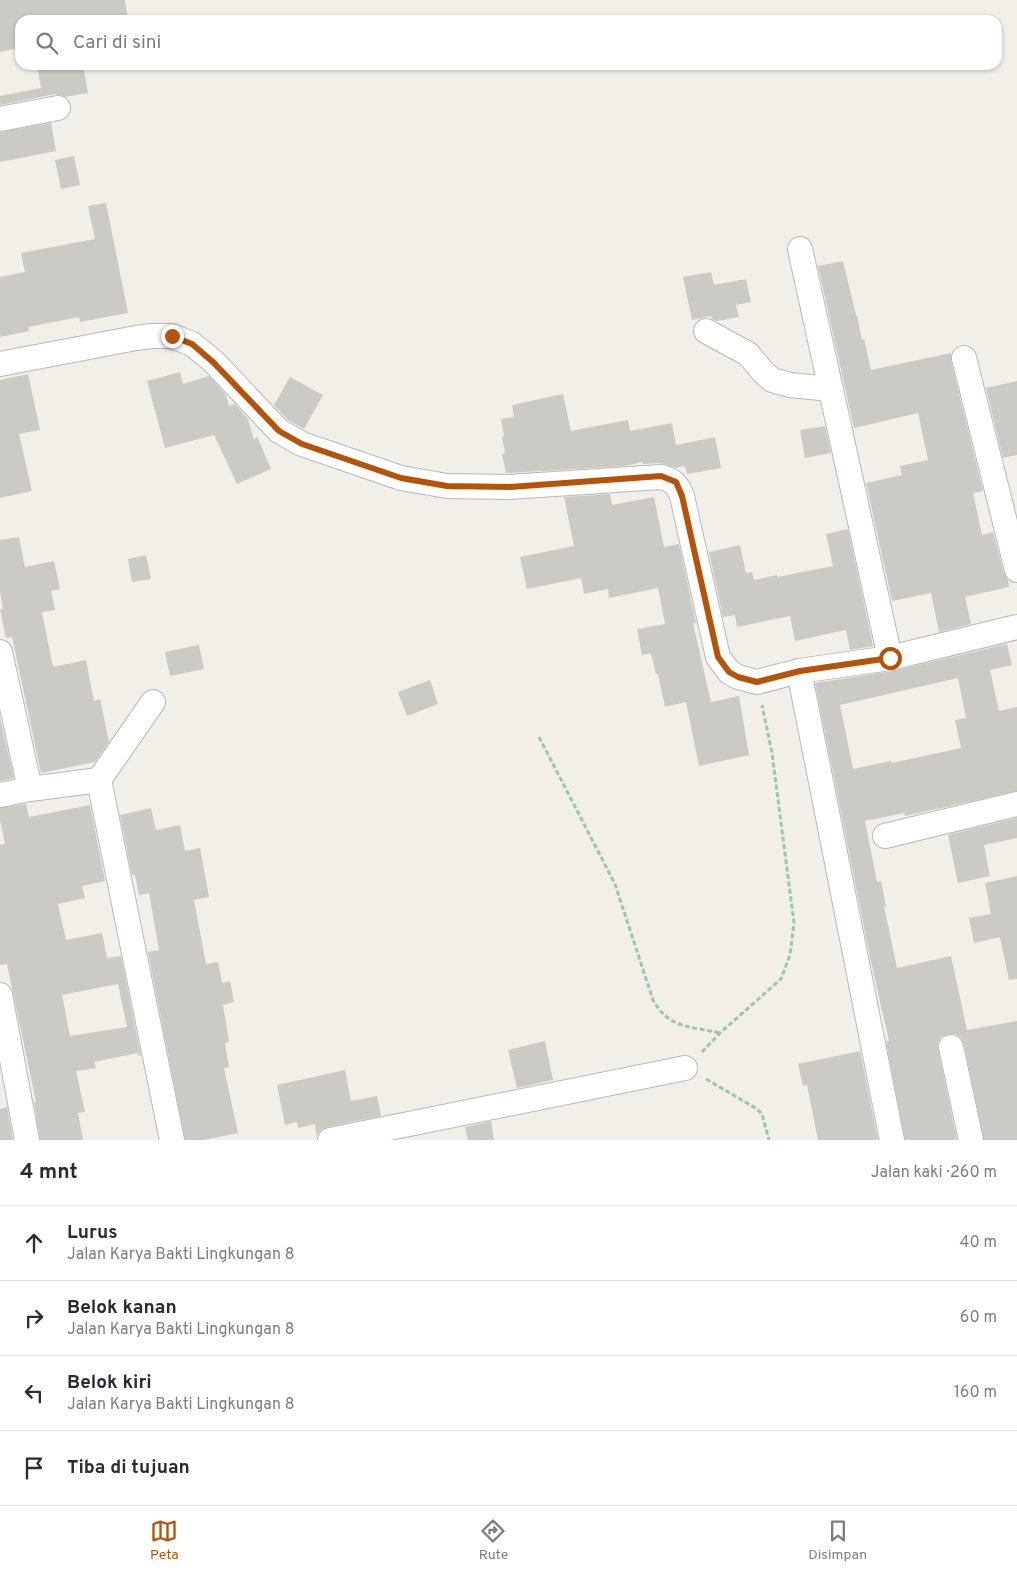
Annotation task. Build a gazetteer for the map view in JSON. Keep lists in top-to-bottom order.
{
  "page": {
    "search": "Cari di sini",
    "heading": ["4 mnt", "Jalan kaki · 260 m"],
    "list": [
      ["Lurus", "Jalan Karya Bakti Lingkungan 8", "40 m"],
      ["Belok kanan", "Jalan Karya Bakti Lingkungan 8", "60 m"],
      ["Belok kiri", "Jalan Karya Bakti Lingkungan 8", "160 m"],
      "Tiba di tujuan"
    ],
    "nav": ["Peta", "Rute", "Disimpan"]
  }
}
